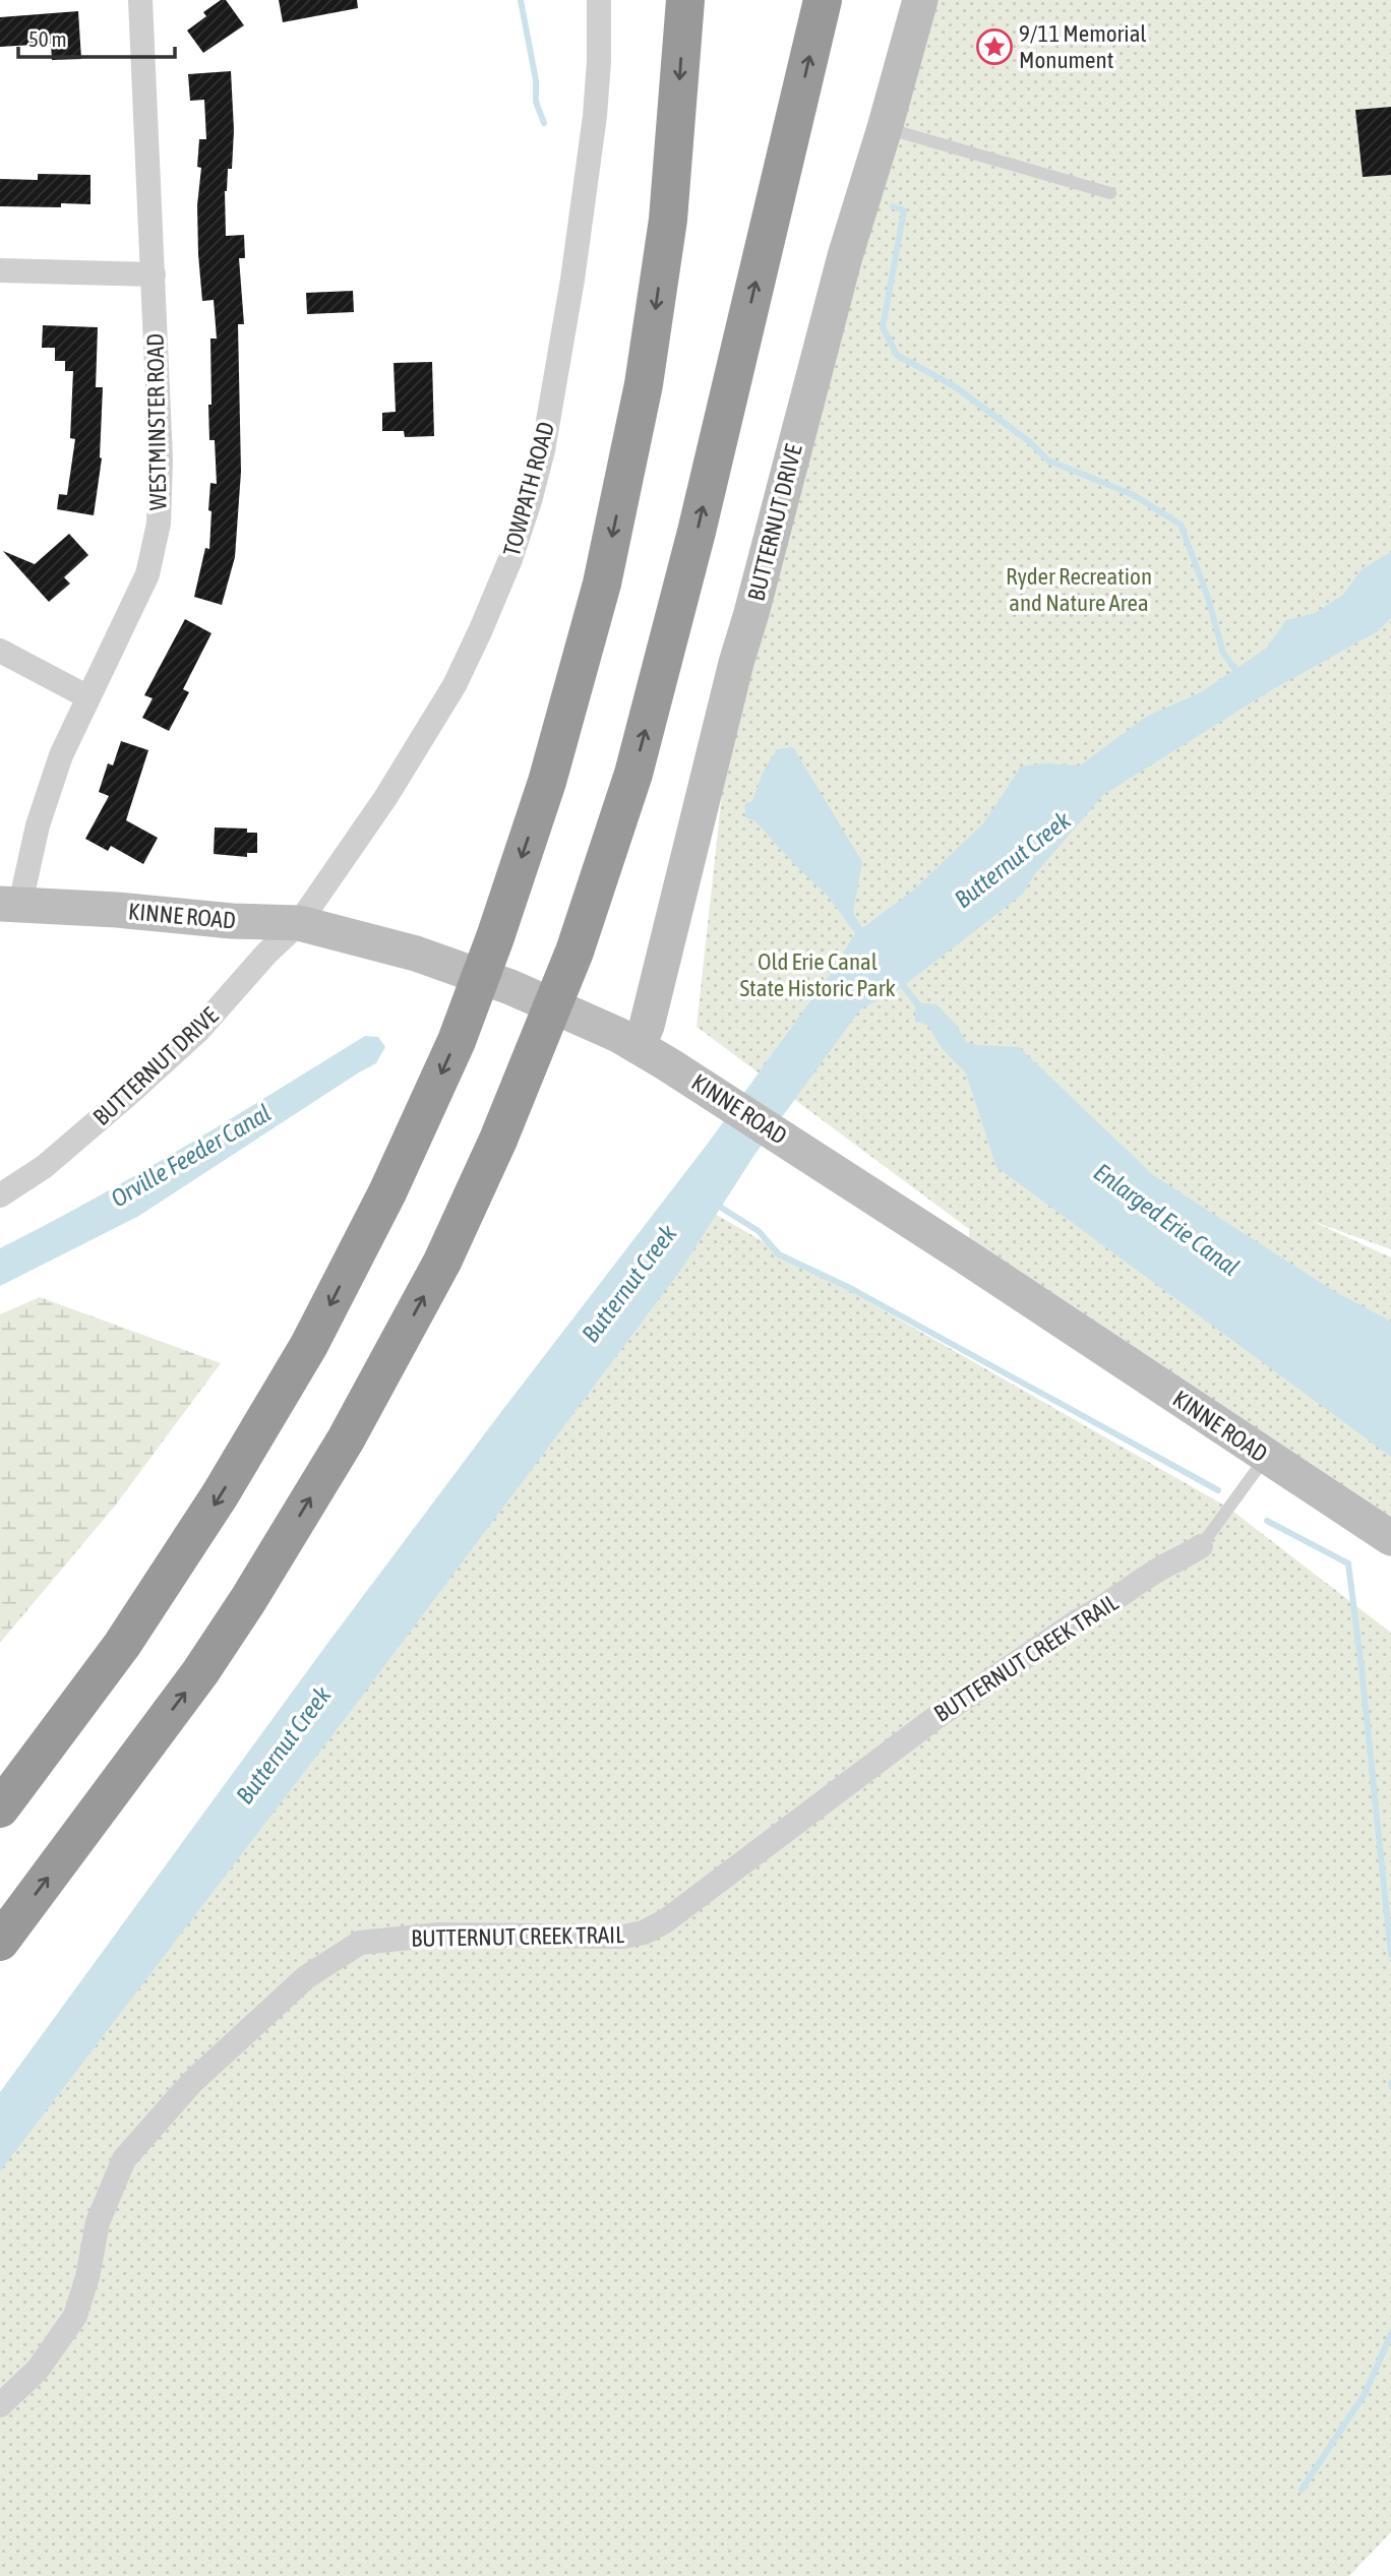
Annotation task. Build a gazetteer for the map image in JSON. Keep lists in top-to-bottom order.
{
  "streets": {
    "street": [
      "WESTMINSTER ROAD",
      "TOWPATH ROAD",
      "BUTTERNUT DRIVE",
      "KINNE ROAD",
      "BUTTERNUT CREEK TRAIL"
    ]
  },
  "crossings": [
    ["WESTMINSTER ROAD", "KINNE ROAD"],
    ["TOWPATH ROAD", "BUTTERNUT DRIVE"],
    ["TOWPATH ROAD", "KINNE ROAD"],
    ["BUTTERNUT DRIVE", "KINNE ROAD"]
  ],
  "water": ["Butternut Creek", "Orville Feeder Canal", "Enlarged Erie Canal"],
  "parks": ["Ryder Recreation and Nature Area", "Old Erie Canal State Historic Park"],
  "places": {
    "place": ["9/11 Memorial Monument"]
  },
  "scale_bar": "50 m"
}
